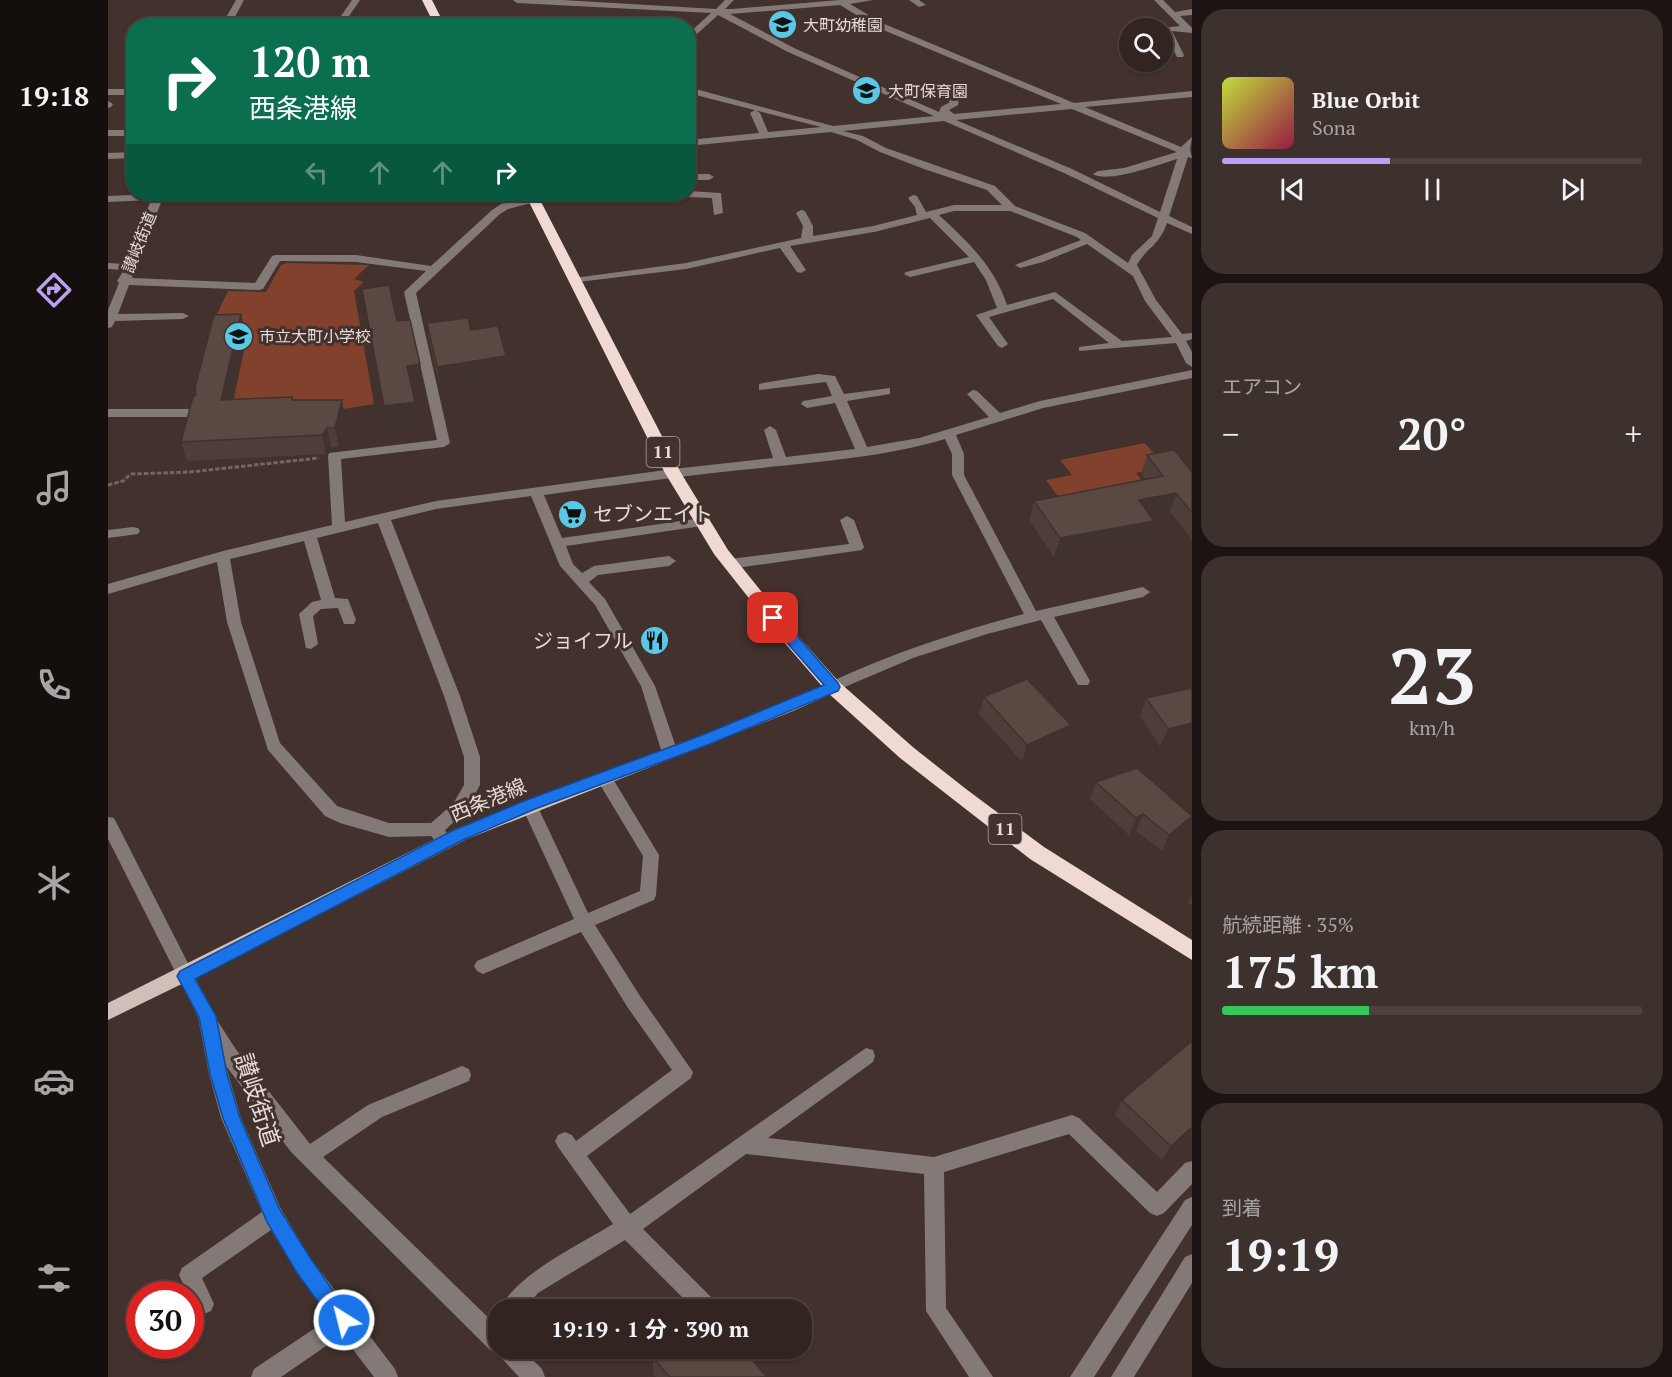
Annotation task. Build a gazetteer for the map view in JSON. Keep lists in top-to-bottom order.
{
  "streets": {
    "highway": ["11"],
    "main road": ["西条港線"],
    "street": ["讃岐街道"]
  },
  "crossings": [
    ["讃岐街道", "西条港線"],
    ["11", "西条港線"]
  ],
  "places": {
    "school or university": ["大町幼稚園", "大町保育園", "市立大町小学校"],
    "supermarket": ["セブンエイト"],
    "restaurant": ["ジョイフル"]
  },
  "page": {
    "tabs": "19:18",
    "turn": ["120 m", "西条港線"],
    "song": ["Blue Orbit", "Sona"],
    "tile": [
      "エアコン",
      ["23", "km/h"],
      ["航続距離 · 35%", "175 km"],
      ["到着", "19:19"]
    ],
    "heat": ["−", "20°", "+"],
    "limit": "30",
    "trip": "19:19 · 1 分 · 390 m"
  }
}
